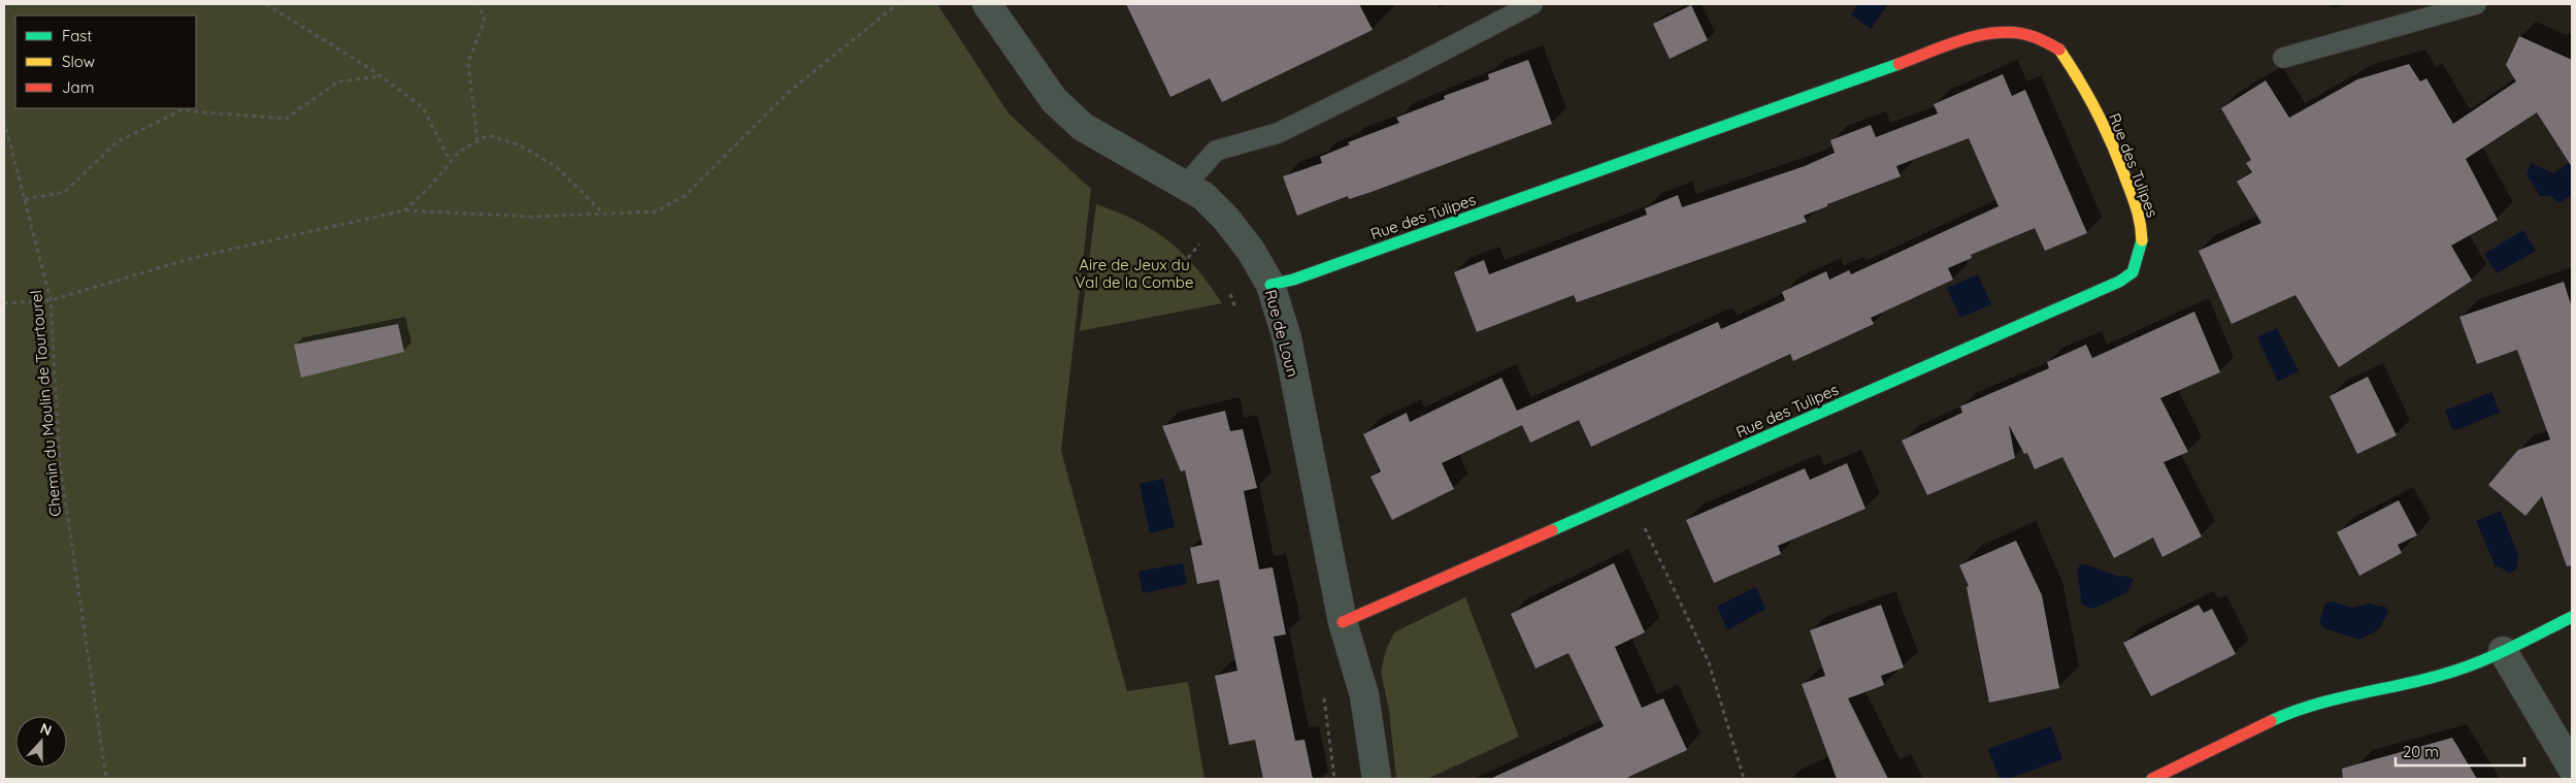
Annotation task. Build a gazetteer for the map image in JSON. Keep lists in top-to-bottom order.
{
  "streets": {
    "street": ["Rue des Tulipes", "Rue de Loun"],
    "path": ["Chemin du Moulin de Tourtourel"]
  },
  "crossings": [
    ["Rue des Tulipes", "Rue de Loun"]
  ],
  "parks": ["Aire de Jeux du Val de la Combe"],
  "legend": ["Fast", "Slow", "Jam"],
  "scale_bar": "20 m",
  "north": "top"
}
